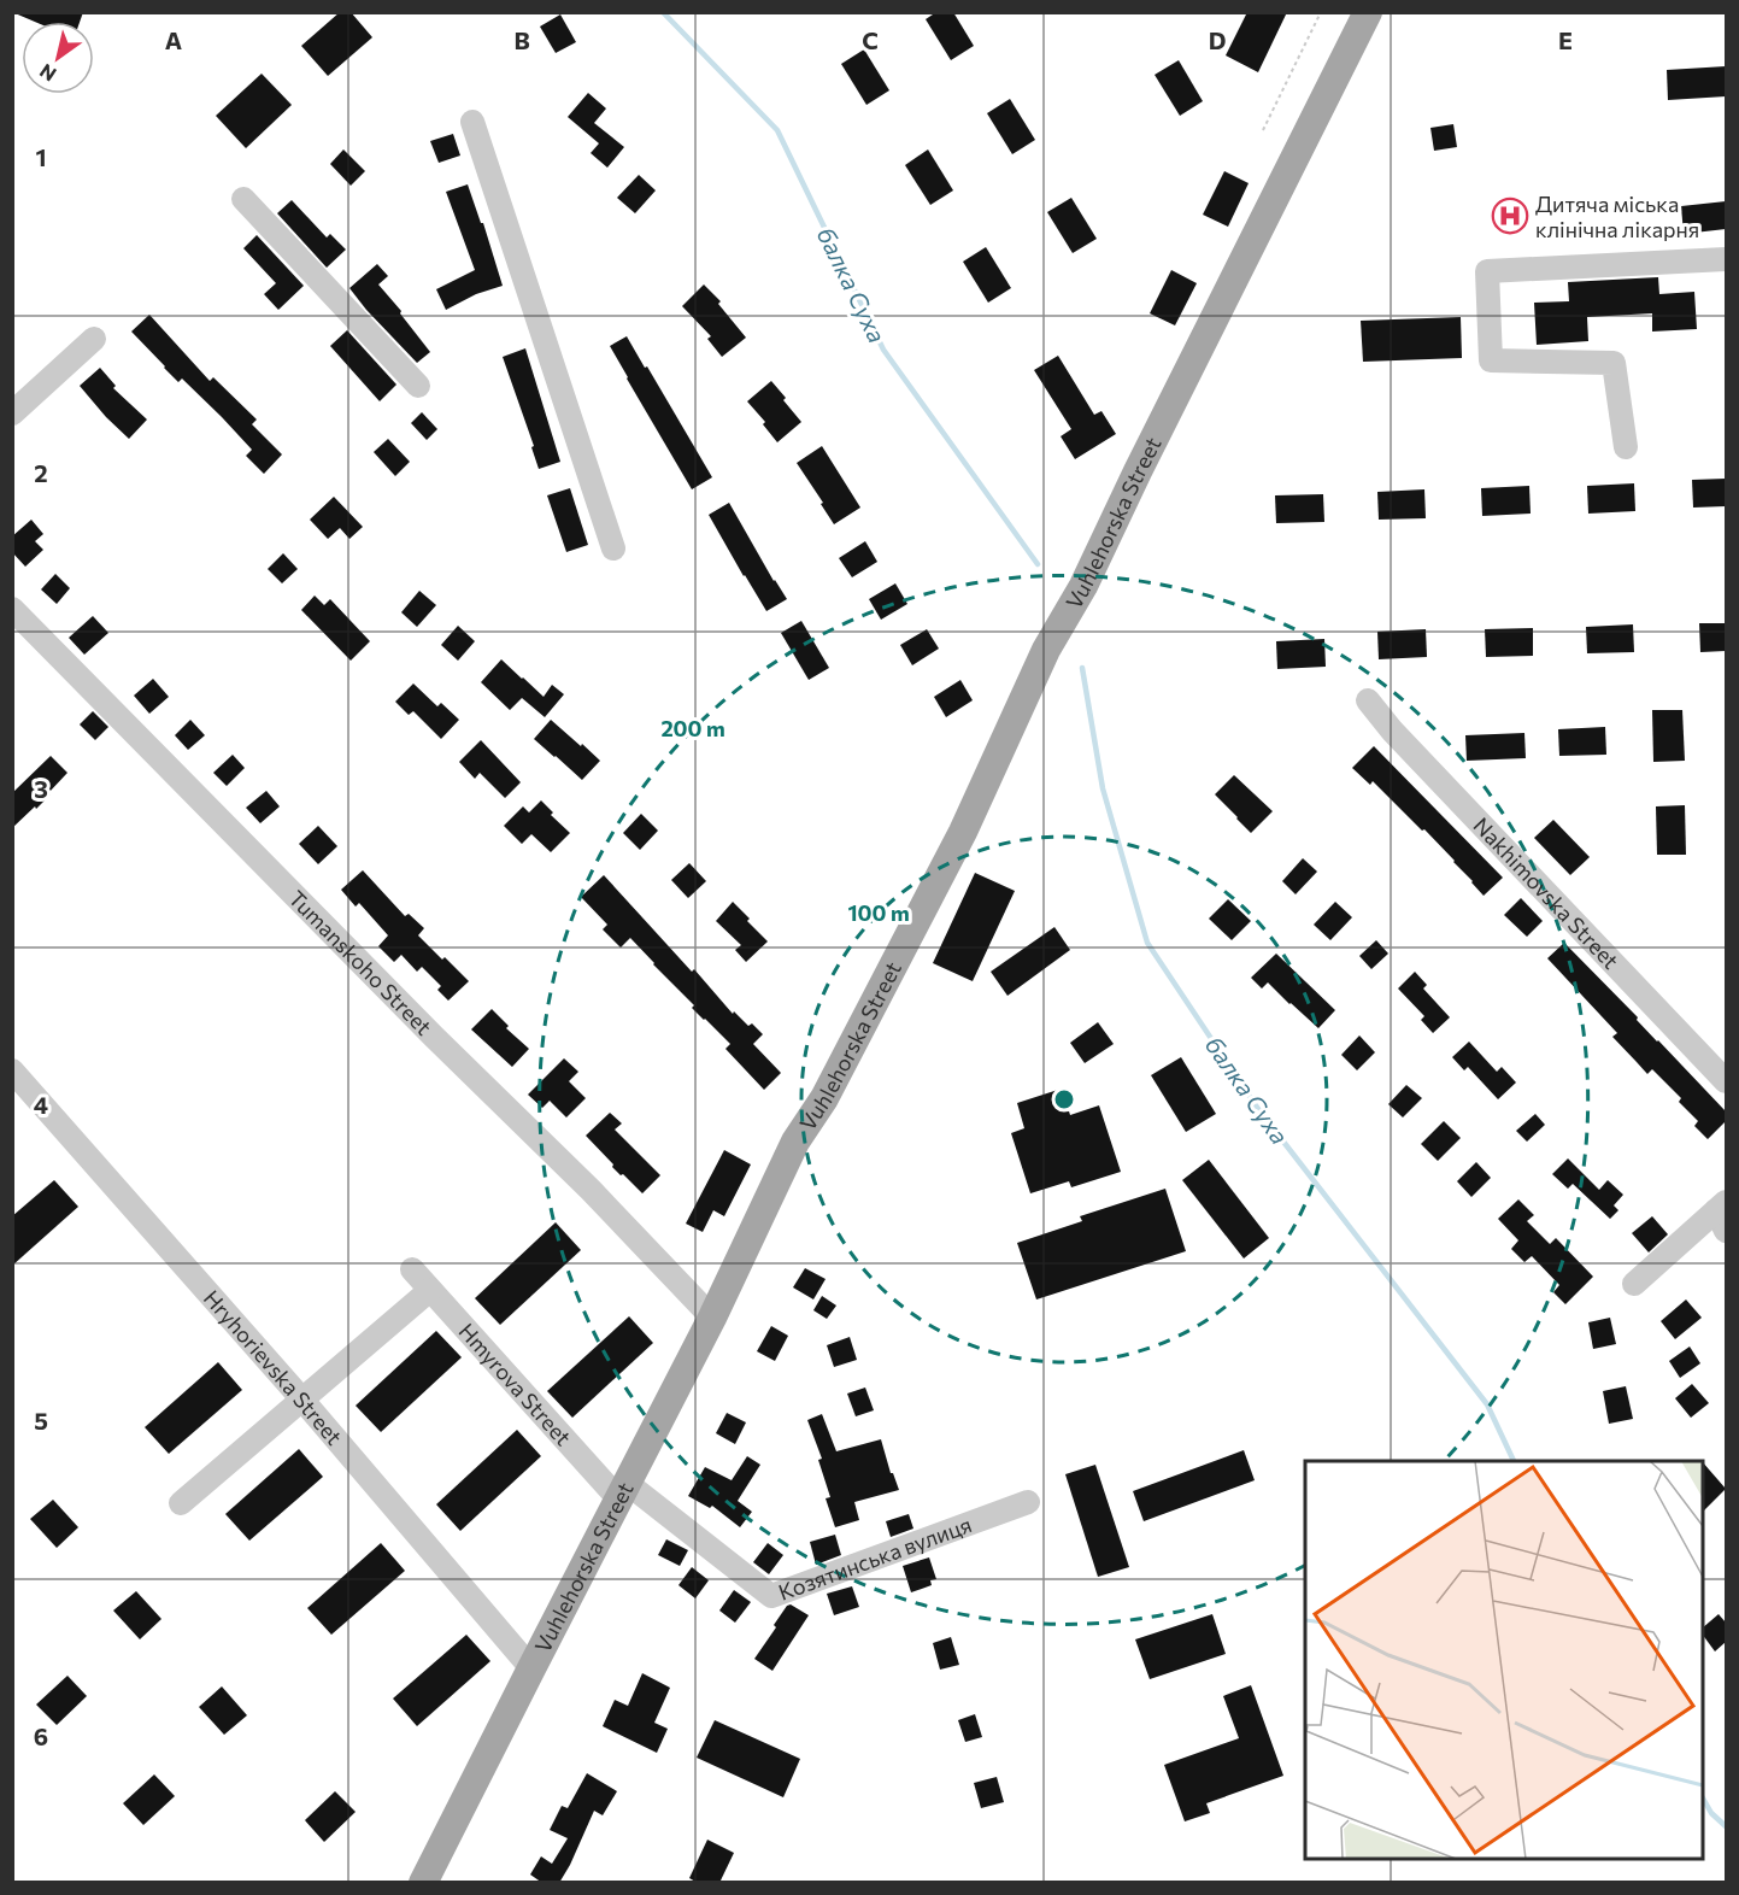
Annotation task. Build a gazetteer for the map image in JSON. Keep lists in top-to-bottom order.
{
  "streets": {
    "main road": ["Vuhlehorska Street"],
    "street": [
      "Nakhimovska Street",
      "Tumanskoho Street",
      "Hryhorievska Street",
      "Hmyrova Street",
      "Козятинська вулиця"
    ]
  },
  "crossings": [
    ["Vuhlehorska Street", "Tumanskoho Street"],
    ["Vuhlehorska Street", "Hryhorievska Street"],
    ["Vuhlehorska Street", "Hmyrova Street"],
    ["Vuhlehorska Street", "Козятинська вулиця"],
    ["Hmyrova Street", "Козятинська вулиця"]
  ],
  "water": ["балка Суха"],
  "places": {
    "hospital": ["Дитяча міська клінічна лікарня"]
  },
  "north": "bottom left",
  "grid": {
    "columns": [
      "A",
      "B",
      "C",
      "D",
      "E"
    ],
    "rows": [
      "1",
      "2",
      "3",
      "4",
      "5",
      "6"
    ]
  },
  "rings": ["200 m", "100 m"]
}
